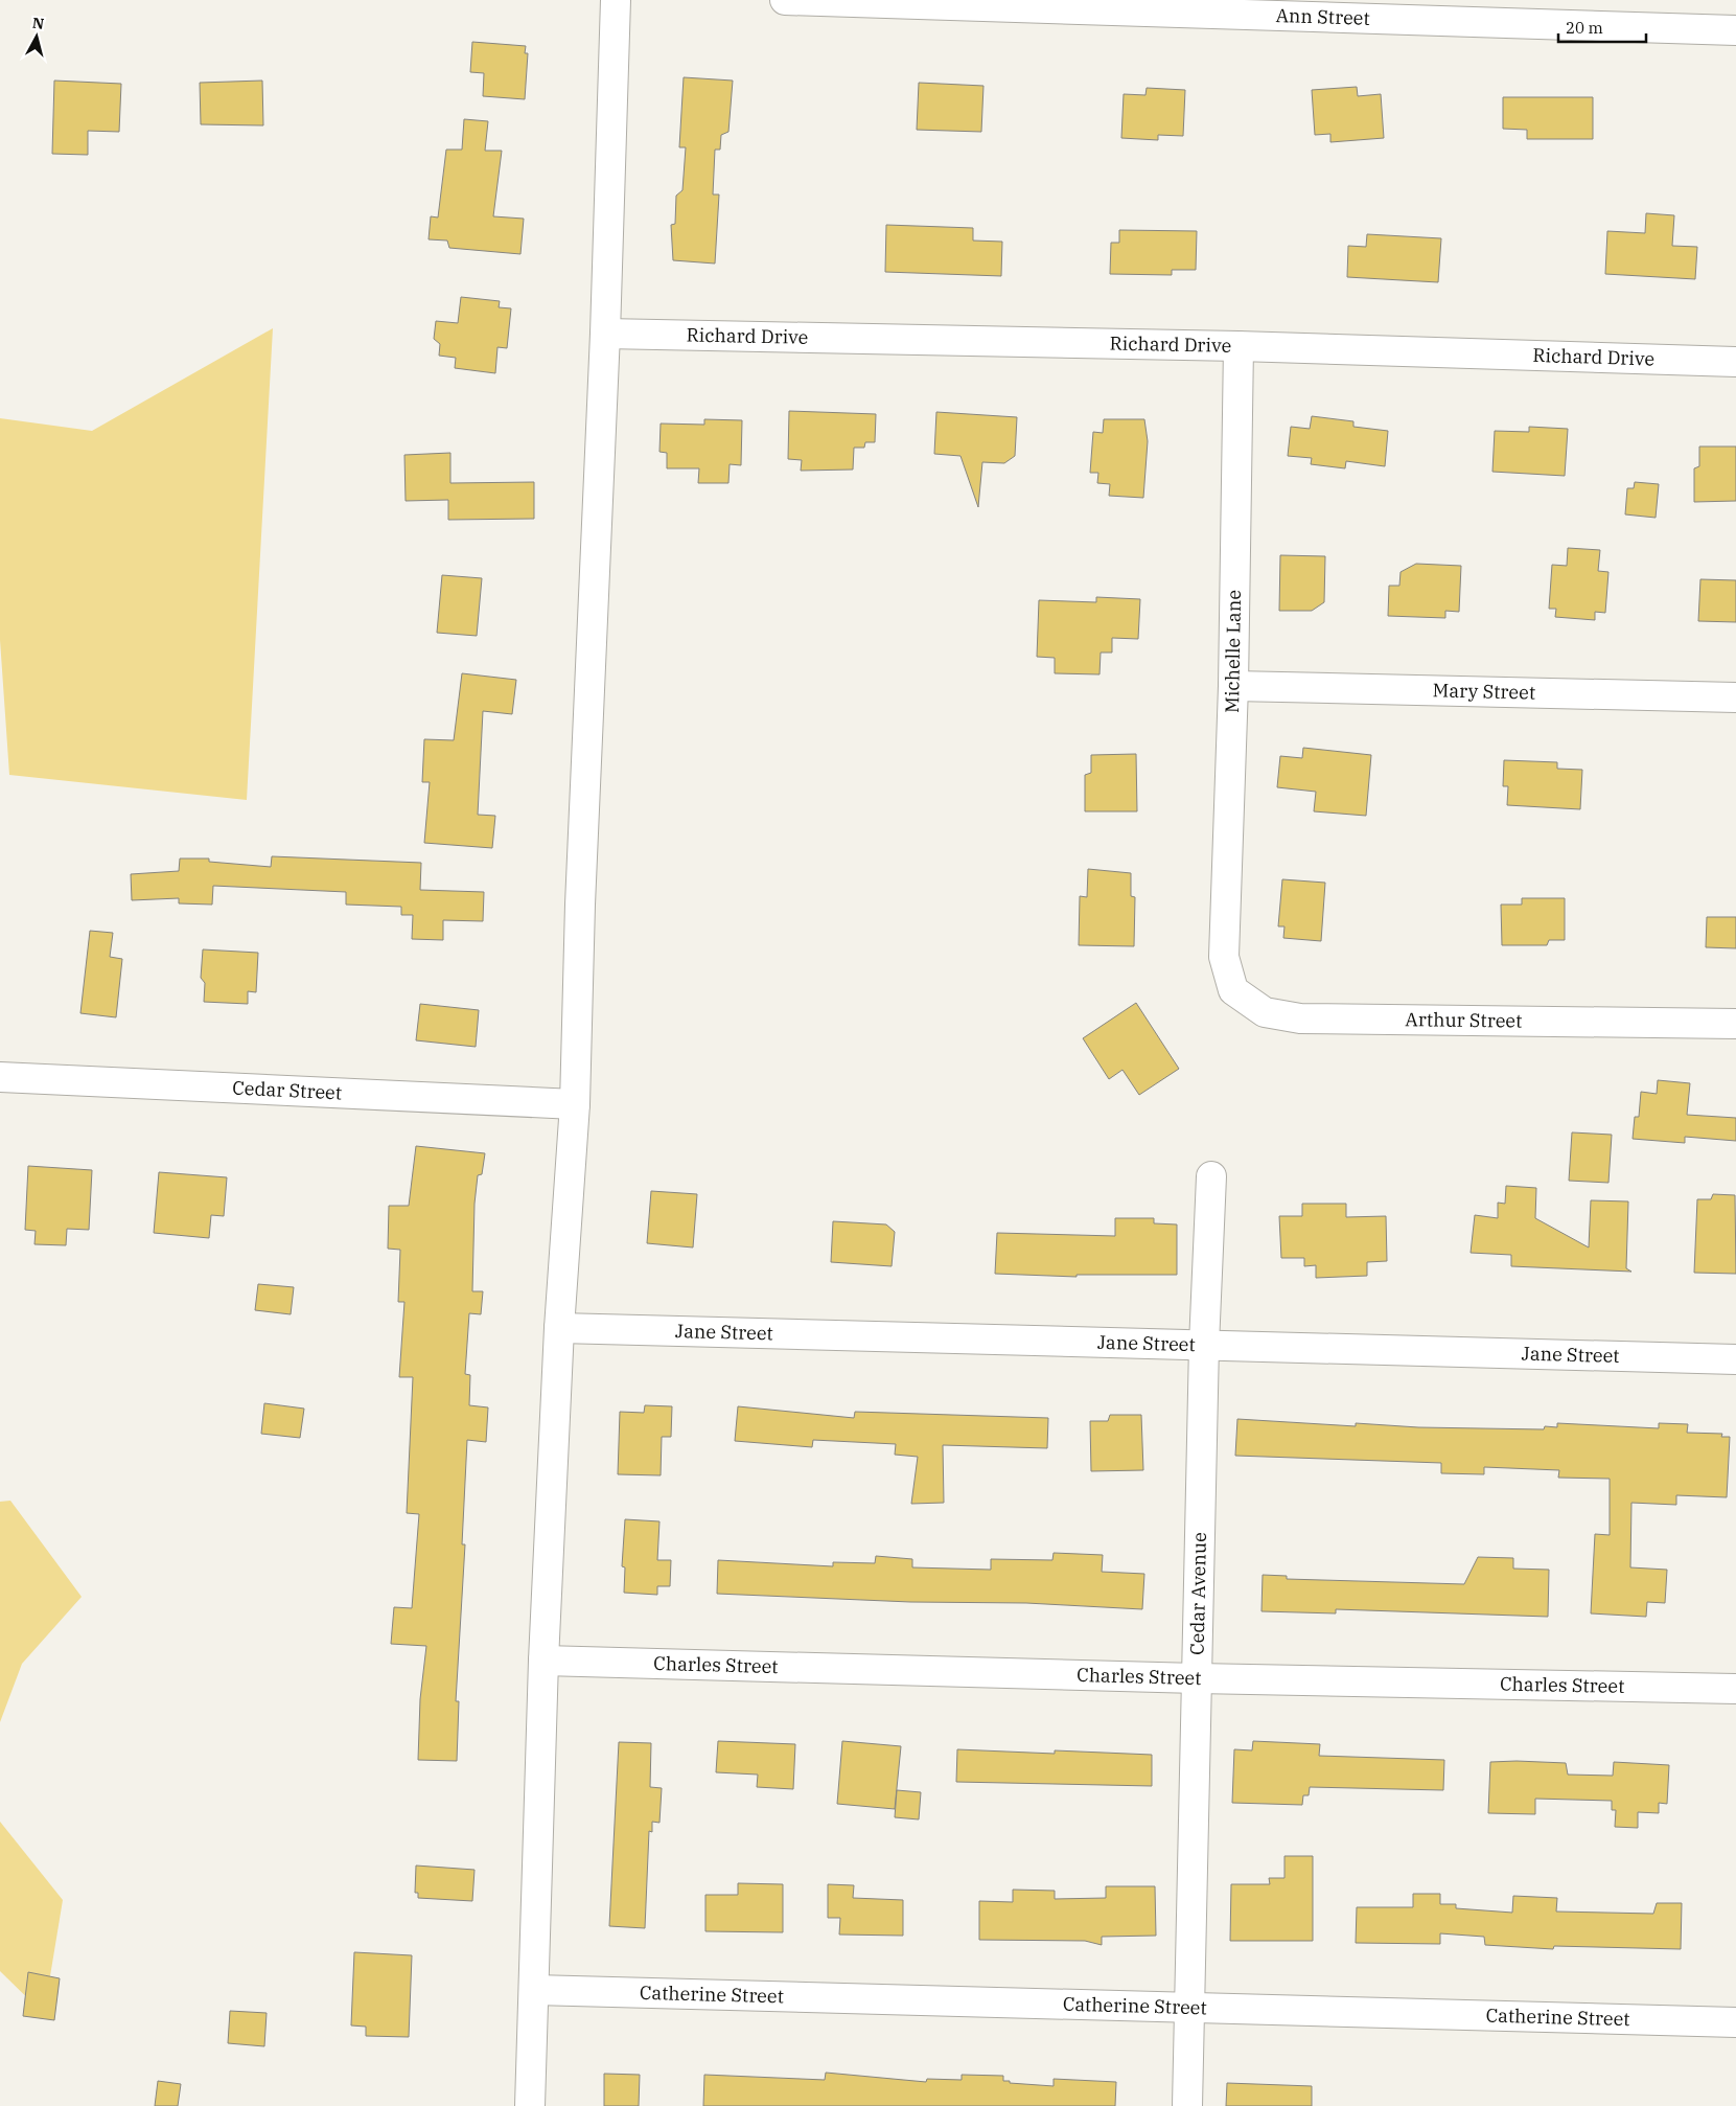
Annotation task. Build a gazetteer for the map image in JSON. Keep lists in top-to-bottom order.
{
  "streets": {
    "street": [
      "Ann Street",
      "Richard Drive",
      "Michelle Lane",
      "Mary Street",
      "Arthur Street",
      "Cedar Street",
      "Jane Street",
      "Cedar Avenue",
      "Charles Street",
      "Catherine Street"
    ]
  },
  "crossings": [
    ["Richard Drive", "Michelle Lane"],
    ["Michelle Lane", "Mary Street"],
    ["Michelle Lane", "Arthur Street"],
    ["Jane Street", "Cedar Avenue"],
    ["Cedar Avenue", "Charles Street"],
    ["Cedar Avenue", "Catherine Street"]
  ],
  "scale_bar": "20 m",
  "north": "top"
}
